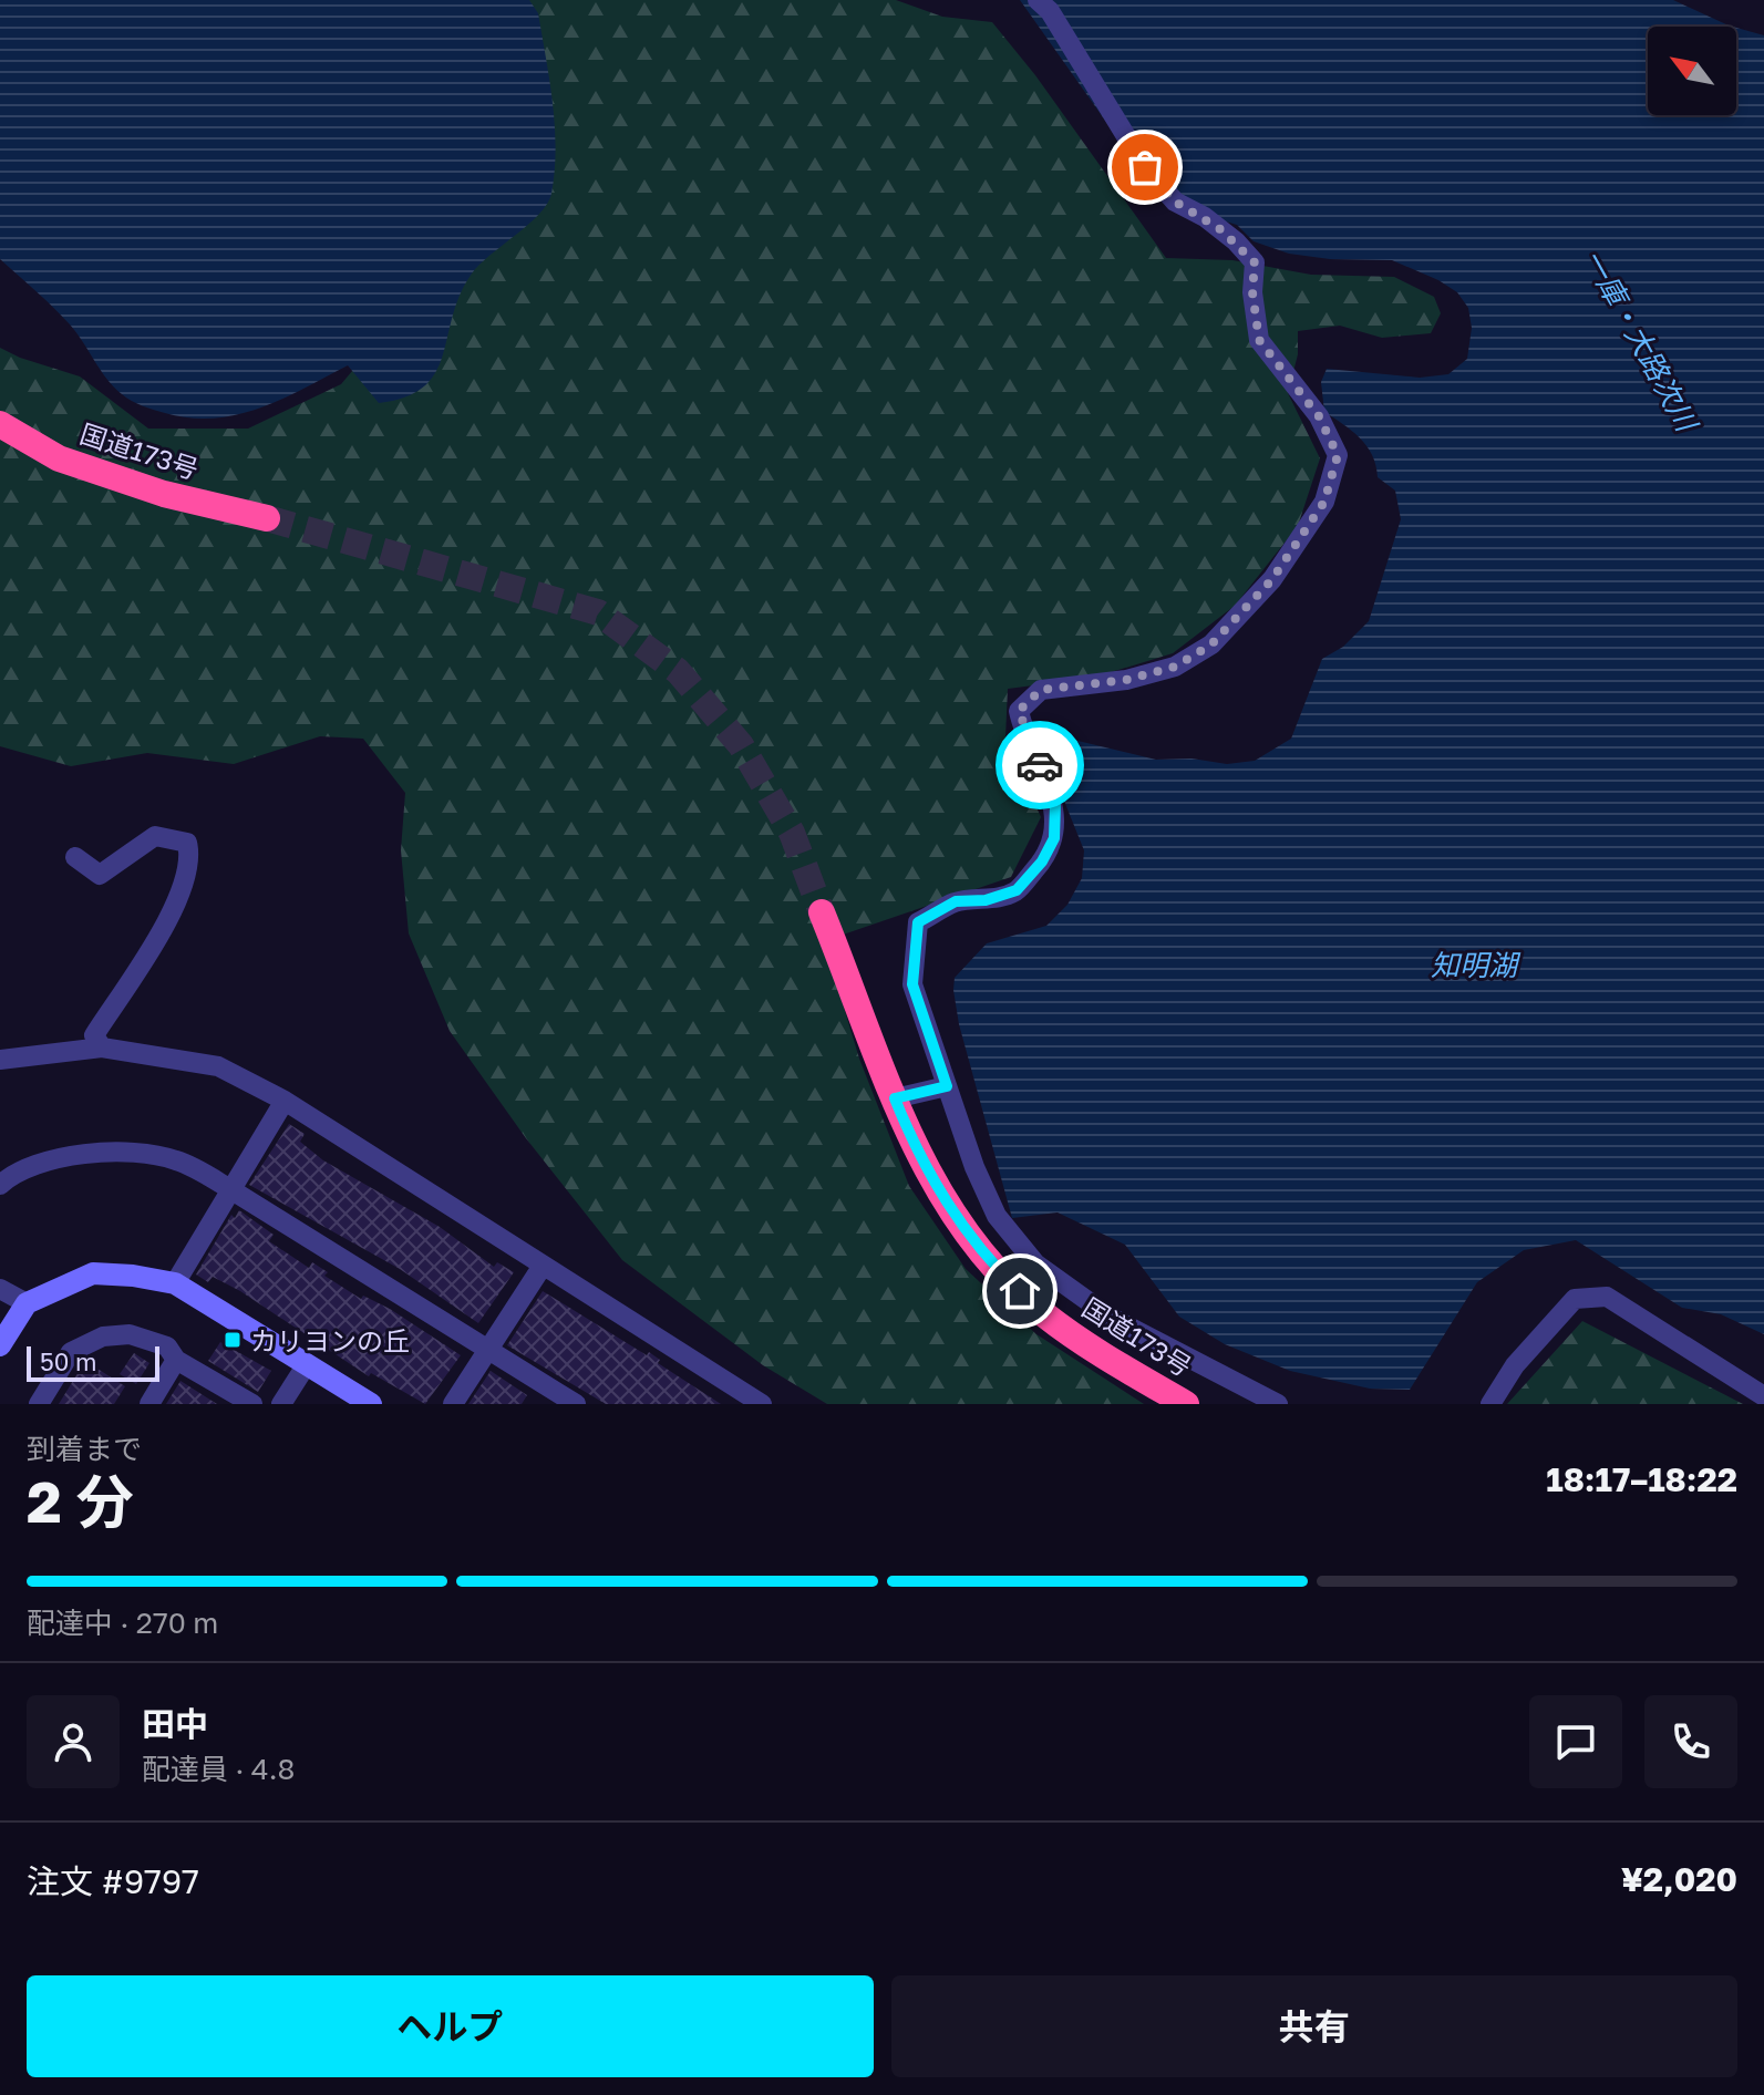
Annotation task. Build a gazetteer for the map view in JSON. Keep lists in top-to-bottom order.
{
  "streets": {
    "highway": ["国道173号"]
  },
  "water": ["一庫・大路次川", "知明湖"],
  "places": {
    "transit": ["カリヨンの丘"]
  },
  "scale_bar": "50 m",
  "north": "top left",
  "page": {
    "scale": "50 m",
    "heading": ["2 分", "到着まで", "18:17–18:22"],
    "panel": [
      "田中",
      "配達員 · 4.8",
      "注文 #9797",
      "¥2,020"
    ],
    "bar": "配達中 · 270 m",
    "buttons": ["ヘルプ", "共有"]
  }
}
